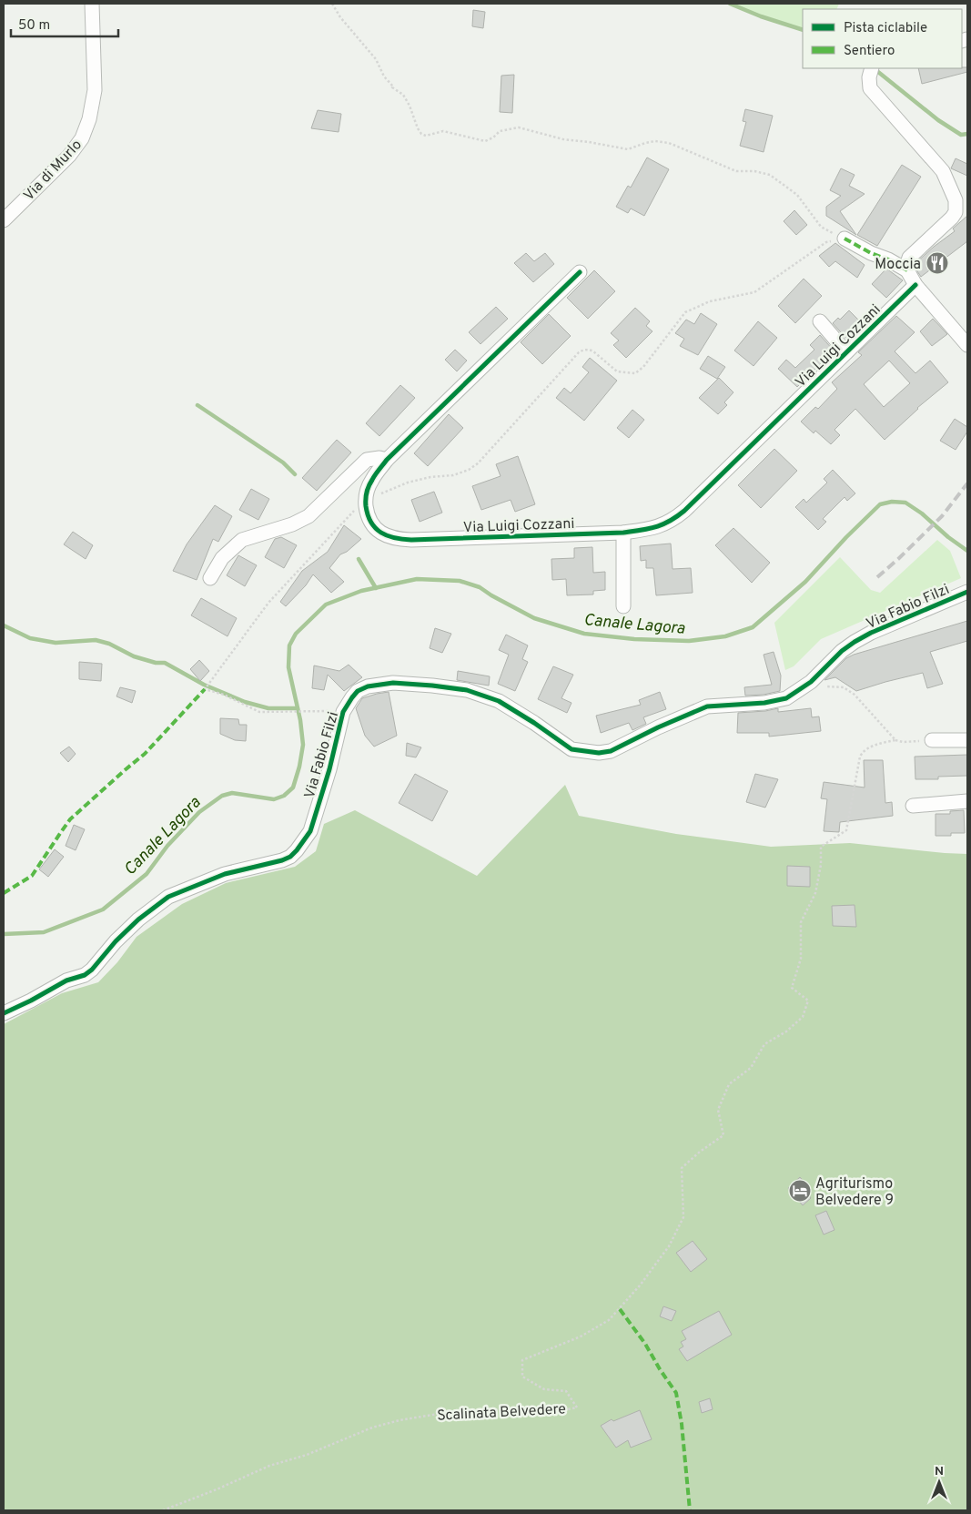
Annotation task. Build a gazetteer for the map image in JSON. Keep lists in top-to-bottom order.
{
  "streets": {
    "street": ["Via di Murlo", "Via Luigi Cozzani", "Via Fabio Filzi"],
    "path": ["Scalinata Belvedere"]
  },
  "water": ["Canale Lagora"],
  "places": {
    "restaurant": ["Moccia"],
    "hotel": ["Agriturismo Belvedere 9"]
  },
  "legend": ["Pista ciclabile", "Sentiero"],
  "scale_bar": "50 m",
  "north": "top"
}
